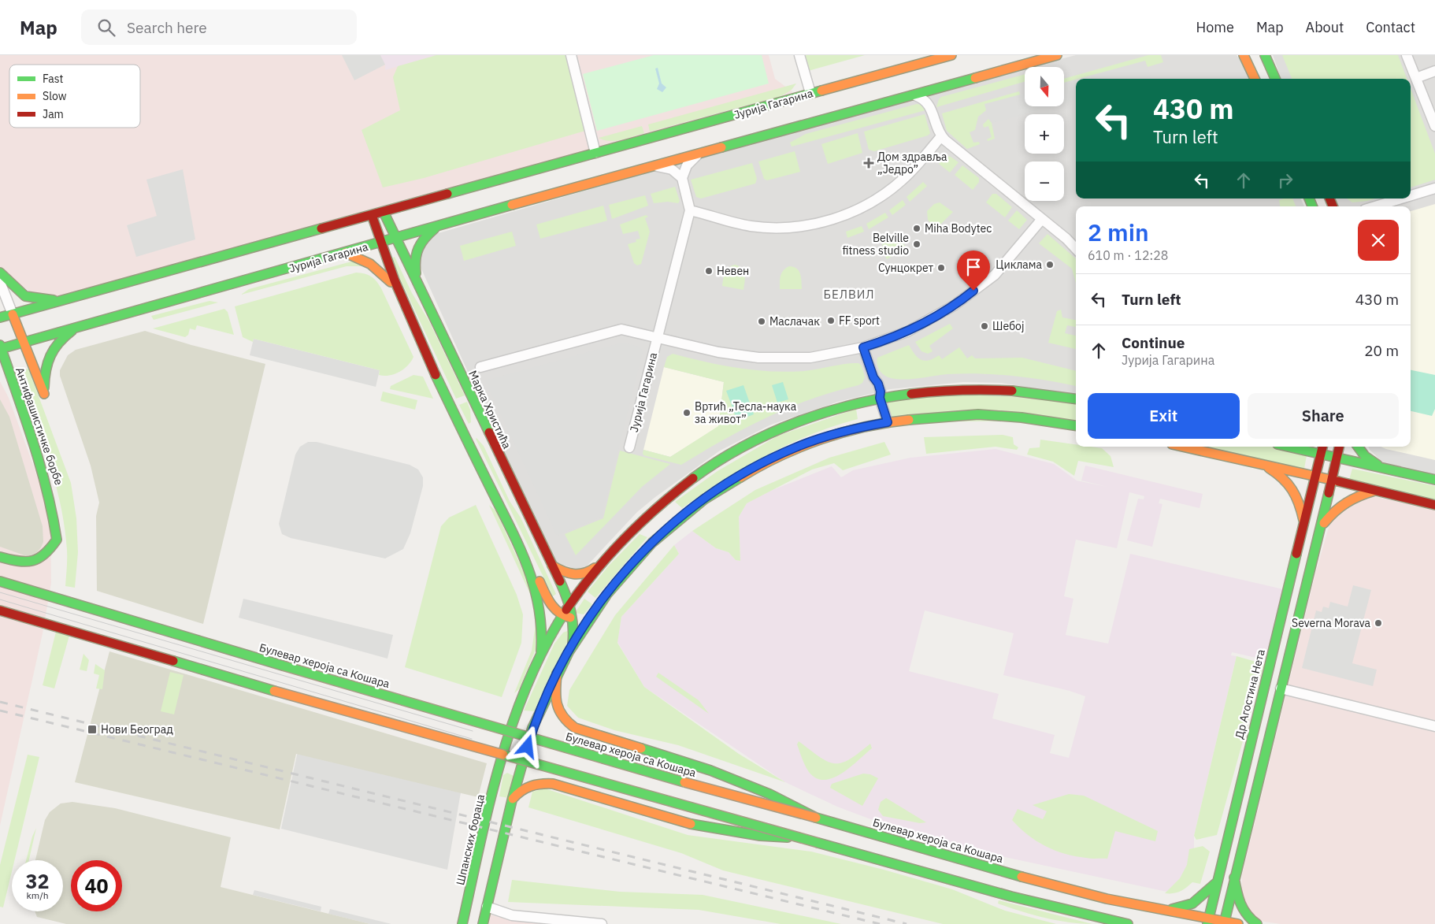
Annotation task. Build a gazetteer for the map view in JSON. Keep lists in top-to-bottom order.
{
  "streets": {
    "main road": [
      "Јурија Гагарина",
      "Марка Христића",
      "Антифашистичке борбе",
      "Булевар хероја са Кошара",
      "Др Агостина Нета",
      "Шпанских бораца"
    ]
  },
  "crossings": [
    ["Јурија Гагарина", "Марка Христића"],
    ["Јурија Гагарина", "Антифашистичке борбе"],
    ["Марка Христића", "Шпанских бораца"],
    ["Булевар хероја са Кошара", "Др Агостина Нета"]
  ],
  "districts": ["БЕЛВИЛ"],
  "places": {
    "health": ["Дом здравља „Једро”"],
    "other": [
      "Miha Bodytec",
      "Belville fitness studio",
      "Циклама",
      "Сунцокрет",
      "Невен",
      "FF sport",
      "Маслачак",
      "Шебој",
      "Вртић „Тесла-наука за живот”",
      "Severna Morava"
    ],
    "transit": ["Нови Београд"]
  },
  "legend": ["Fast", "Slow", "Jam"],
  "north": "bottom",
  "page": {
    "header": "Map",
    "search": "Search here",
    "nav": [
      "Home",
      "Map",
      "About",
      "Contact"
    ],
    "map_buttons": ["+", "−"],
    "turn": ["430 m", "Turn left"],
    "heading": ["2 min", "610 m · 12:28"],
    "list": [
      {
        "name": "Turn left",
        "value": "430 m"
      },
      {
        "name": "Continue",
        "note": "Јурија Гагарина",
        "value": "20 m"
      }
    ],
    "buttons": ["Exit", "Share"],
    "speed": "32 km/h",
    "limit": "40"
  }
}
